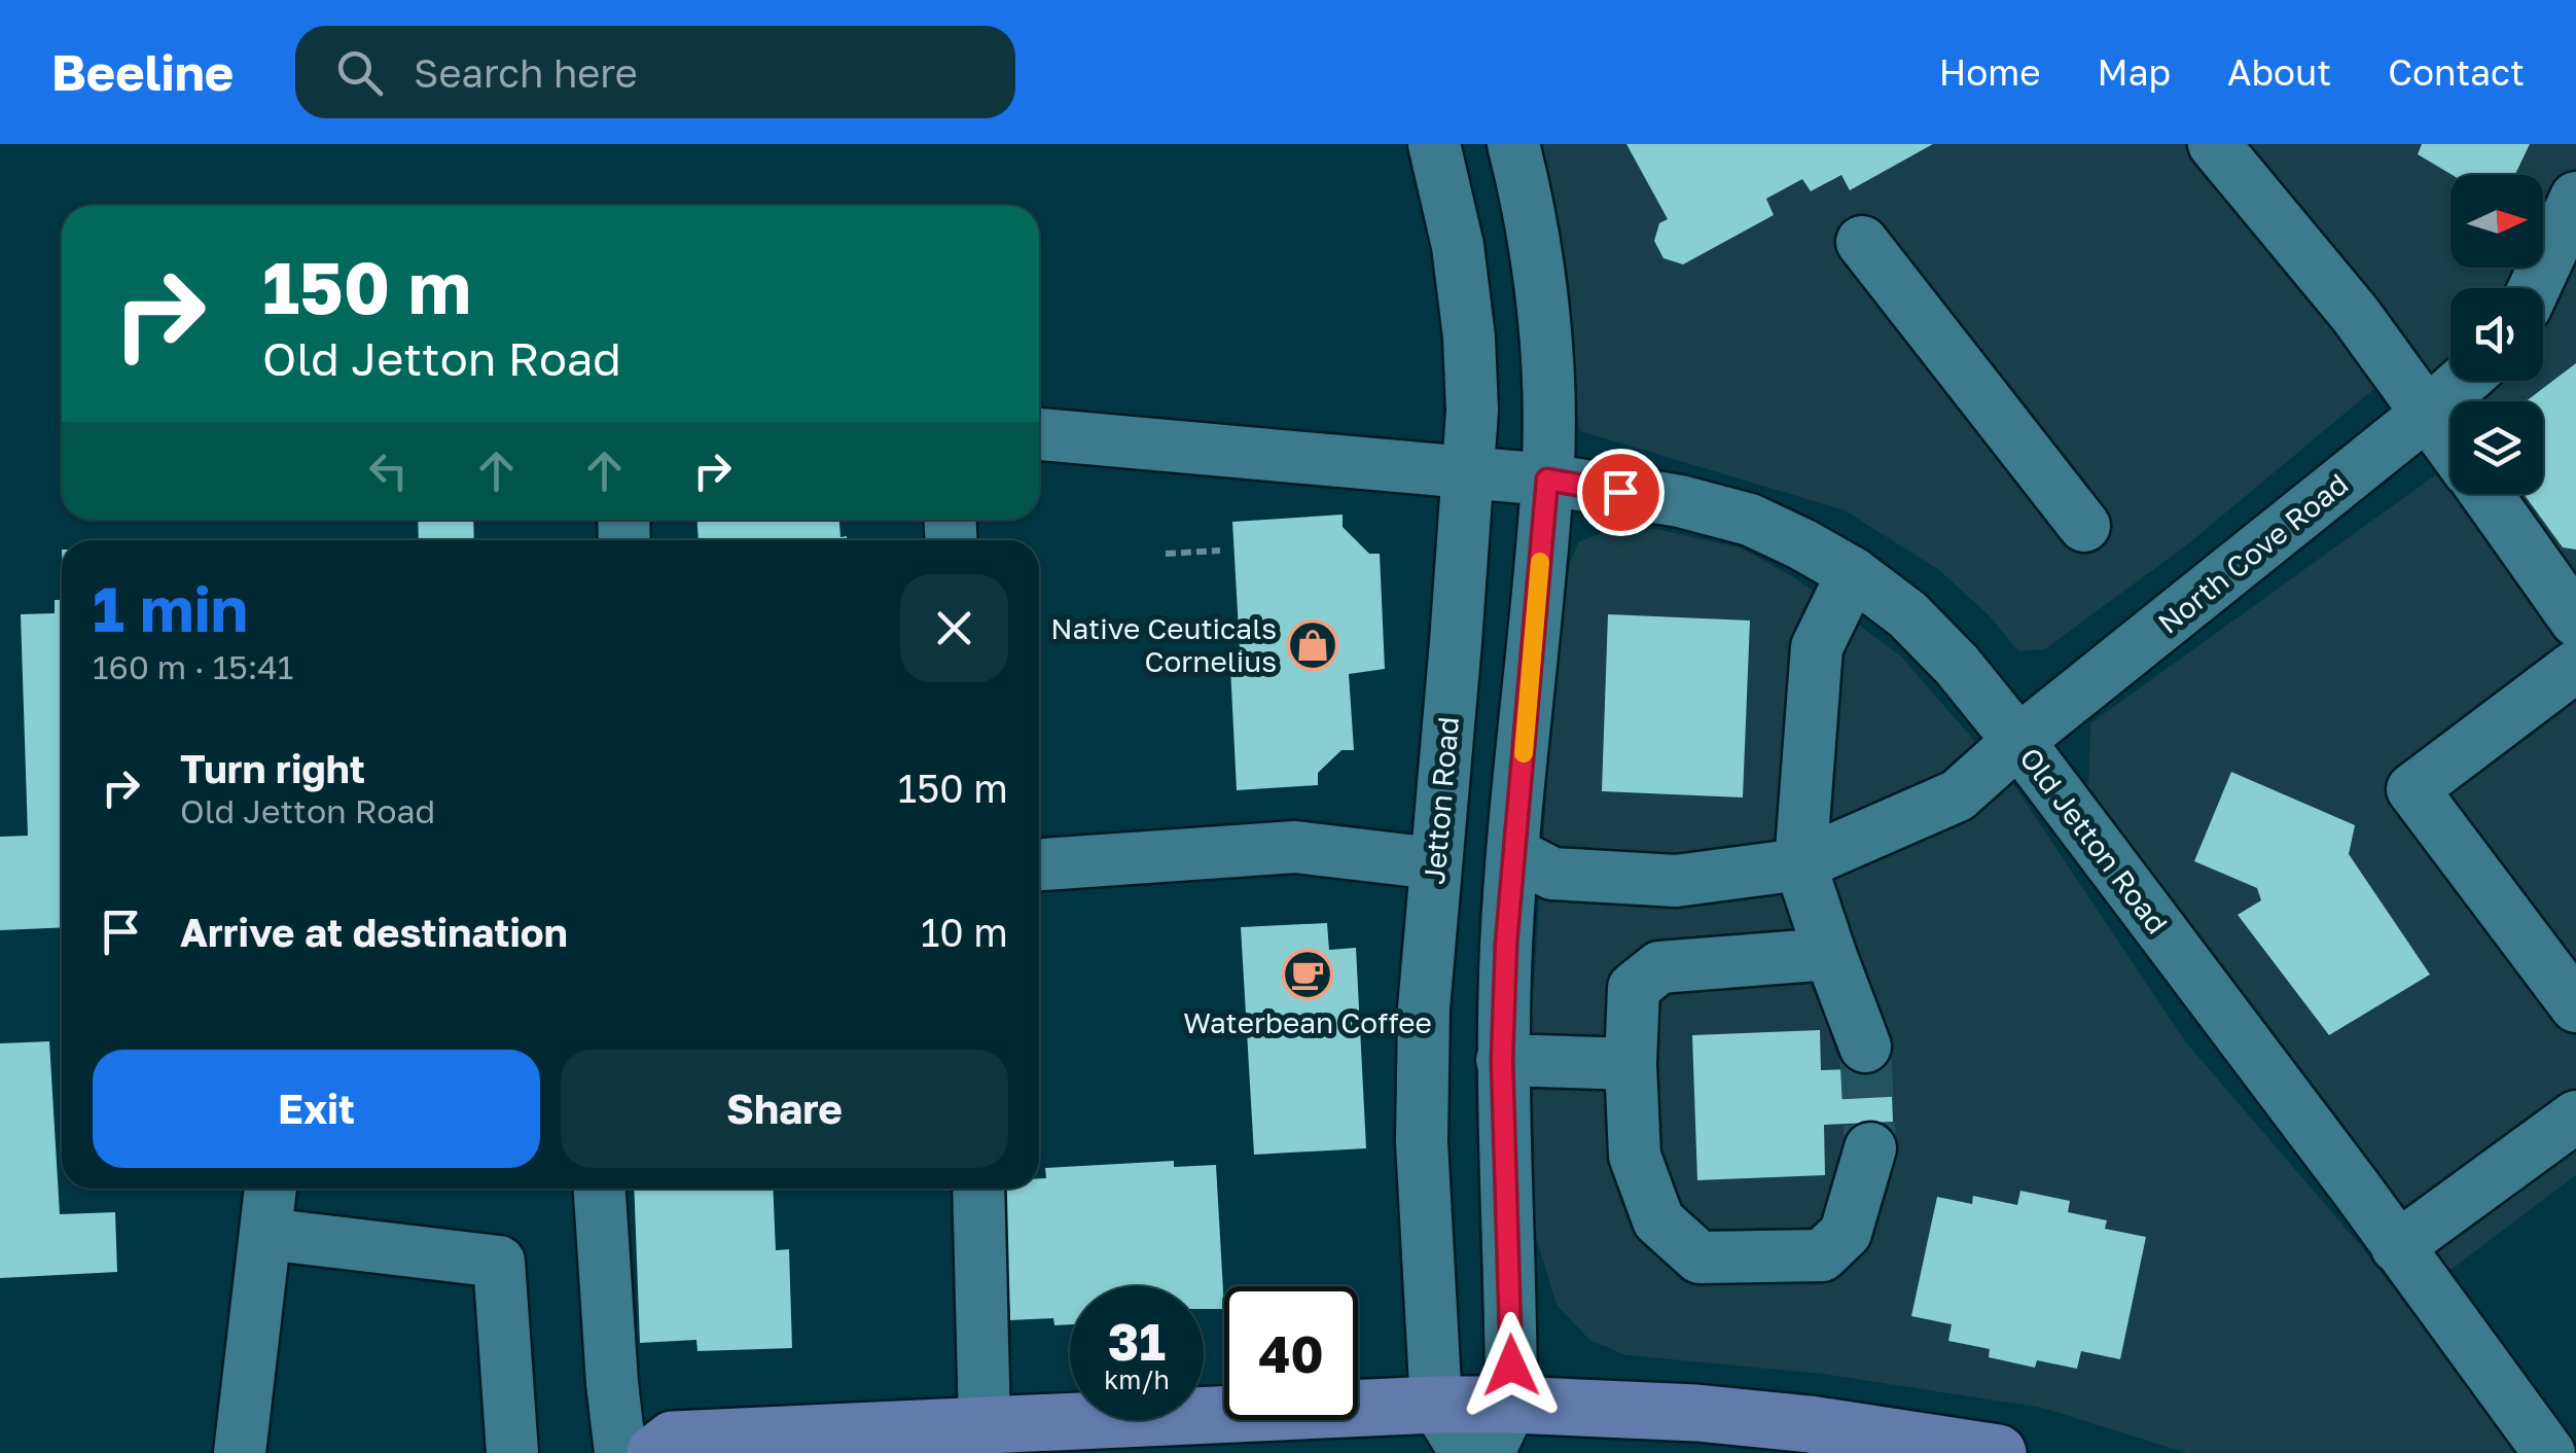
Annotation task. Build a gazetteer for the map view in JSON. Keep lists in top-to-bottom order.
{
  "streets": {
    "street": ["North Cove Road", "Jetton Road", "Old Jetton Road"]
  },
  "crossings": [
    ["North Cove Road", "Old Jetton Road"],
    ["Jetton Road", "Old Jetton Road"]
  ],
  "places": {
    "shop": ["Native Ceuticals Cornelius"],
    "cafe": ["Waterbean Coffee"]
  },
  "north": "right",
  "page": {
    "header": "Beeline",
    "search": "Search here",
    "nav": [
      "Home",
      "Map",
      "About",
      "Contact"
    ],
    "turn": ["150 m", "Old Jetton Road"],
    "heading": ["1 min", "160 m · 15:41"],
    "list": [
      {
        "name": "Turn right",
        "note": "Old Jetton Road",
        "value": "150 m"
      },
      {
        "name": "Arrive at destination",
        "value": "10 m"
      }
    ],
    "buttons": ["Exit", "Share"],
    "speed": "31 km/h",
    "limit": "40"
  }
}
